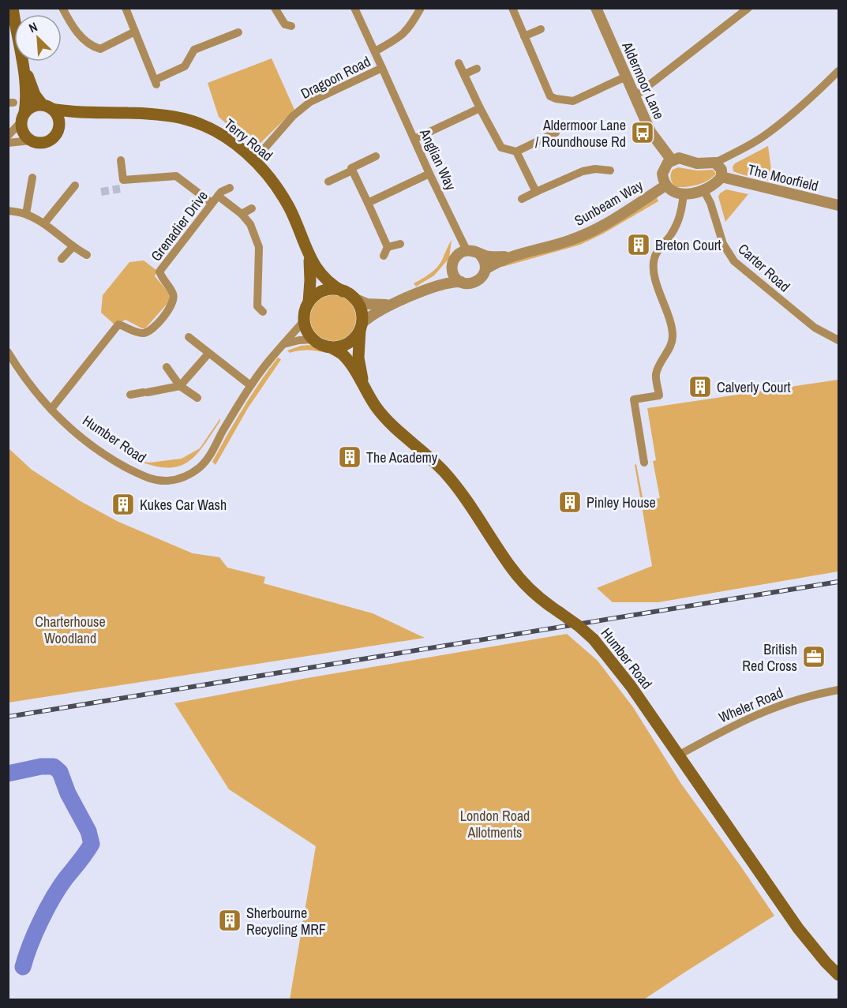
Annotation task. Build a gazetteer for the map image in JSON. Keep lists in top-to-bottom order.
{
  "streets": {
    "main road": ["Terry Road", "Humber Road"],
    "street": [
      "Dragoon Road",
      "Aldermoor Lane",
      "Anglian Way",
      "The Moorfield",
      "Sunbeam Way",
      "Grenadier Drive",
      "Carter Road",
      "Wheler Road"
    ]
  },
  "crossings": [
    ["Dragoon Road", "Terry Road"],
    ["Dragoon Road", "Anglian Way"],
    ["Terry Road", "Humber Road"],
    ["Anglian Way", "Sunbeam Way"],
    ["Grenadier Drive", "Humber Road"],
    ["Humber Road", "Wheler Road"]
  ],
  "parks": ["Charterhouse Woodland", "London Road Allotments"],
  "places": {
    "bus stop": ["Aldermoor Lane / Roundhouse Rd"],
    "building": [
      "Breton Court",
      "Calverly Court",
      "The Academy",
      "Pinley House",
      "Kukes Car Wash",
      "Sherbourne Recycling MRF"
    ],
    "office": ["British Red Cross"]
  },
  "north": "top left"
}
